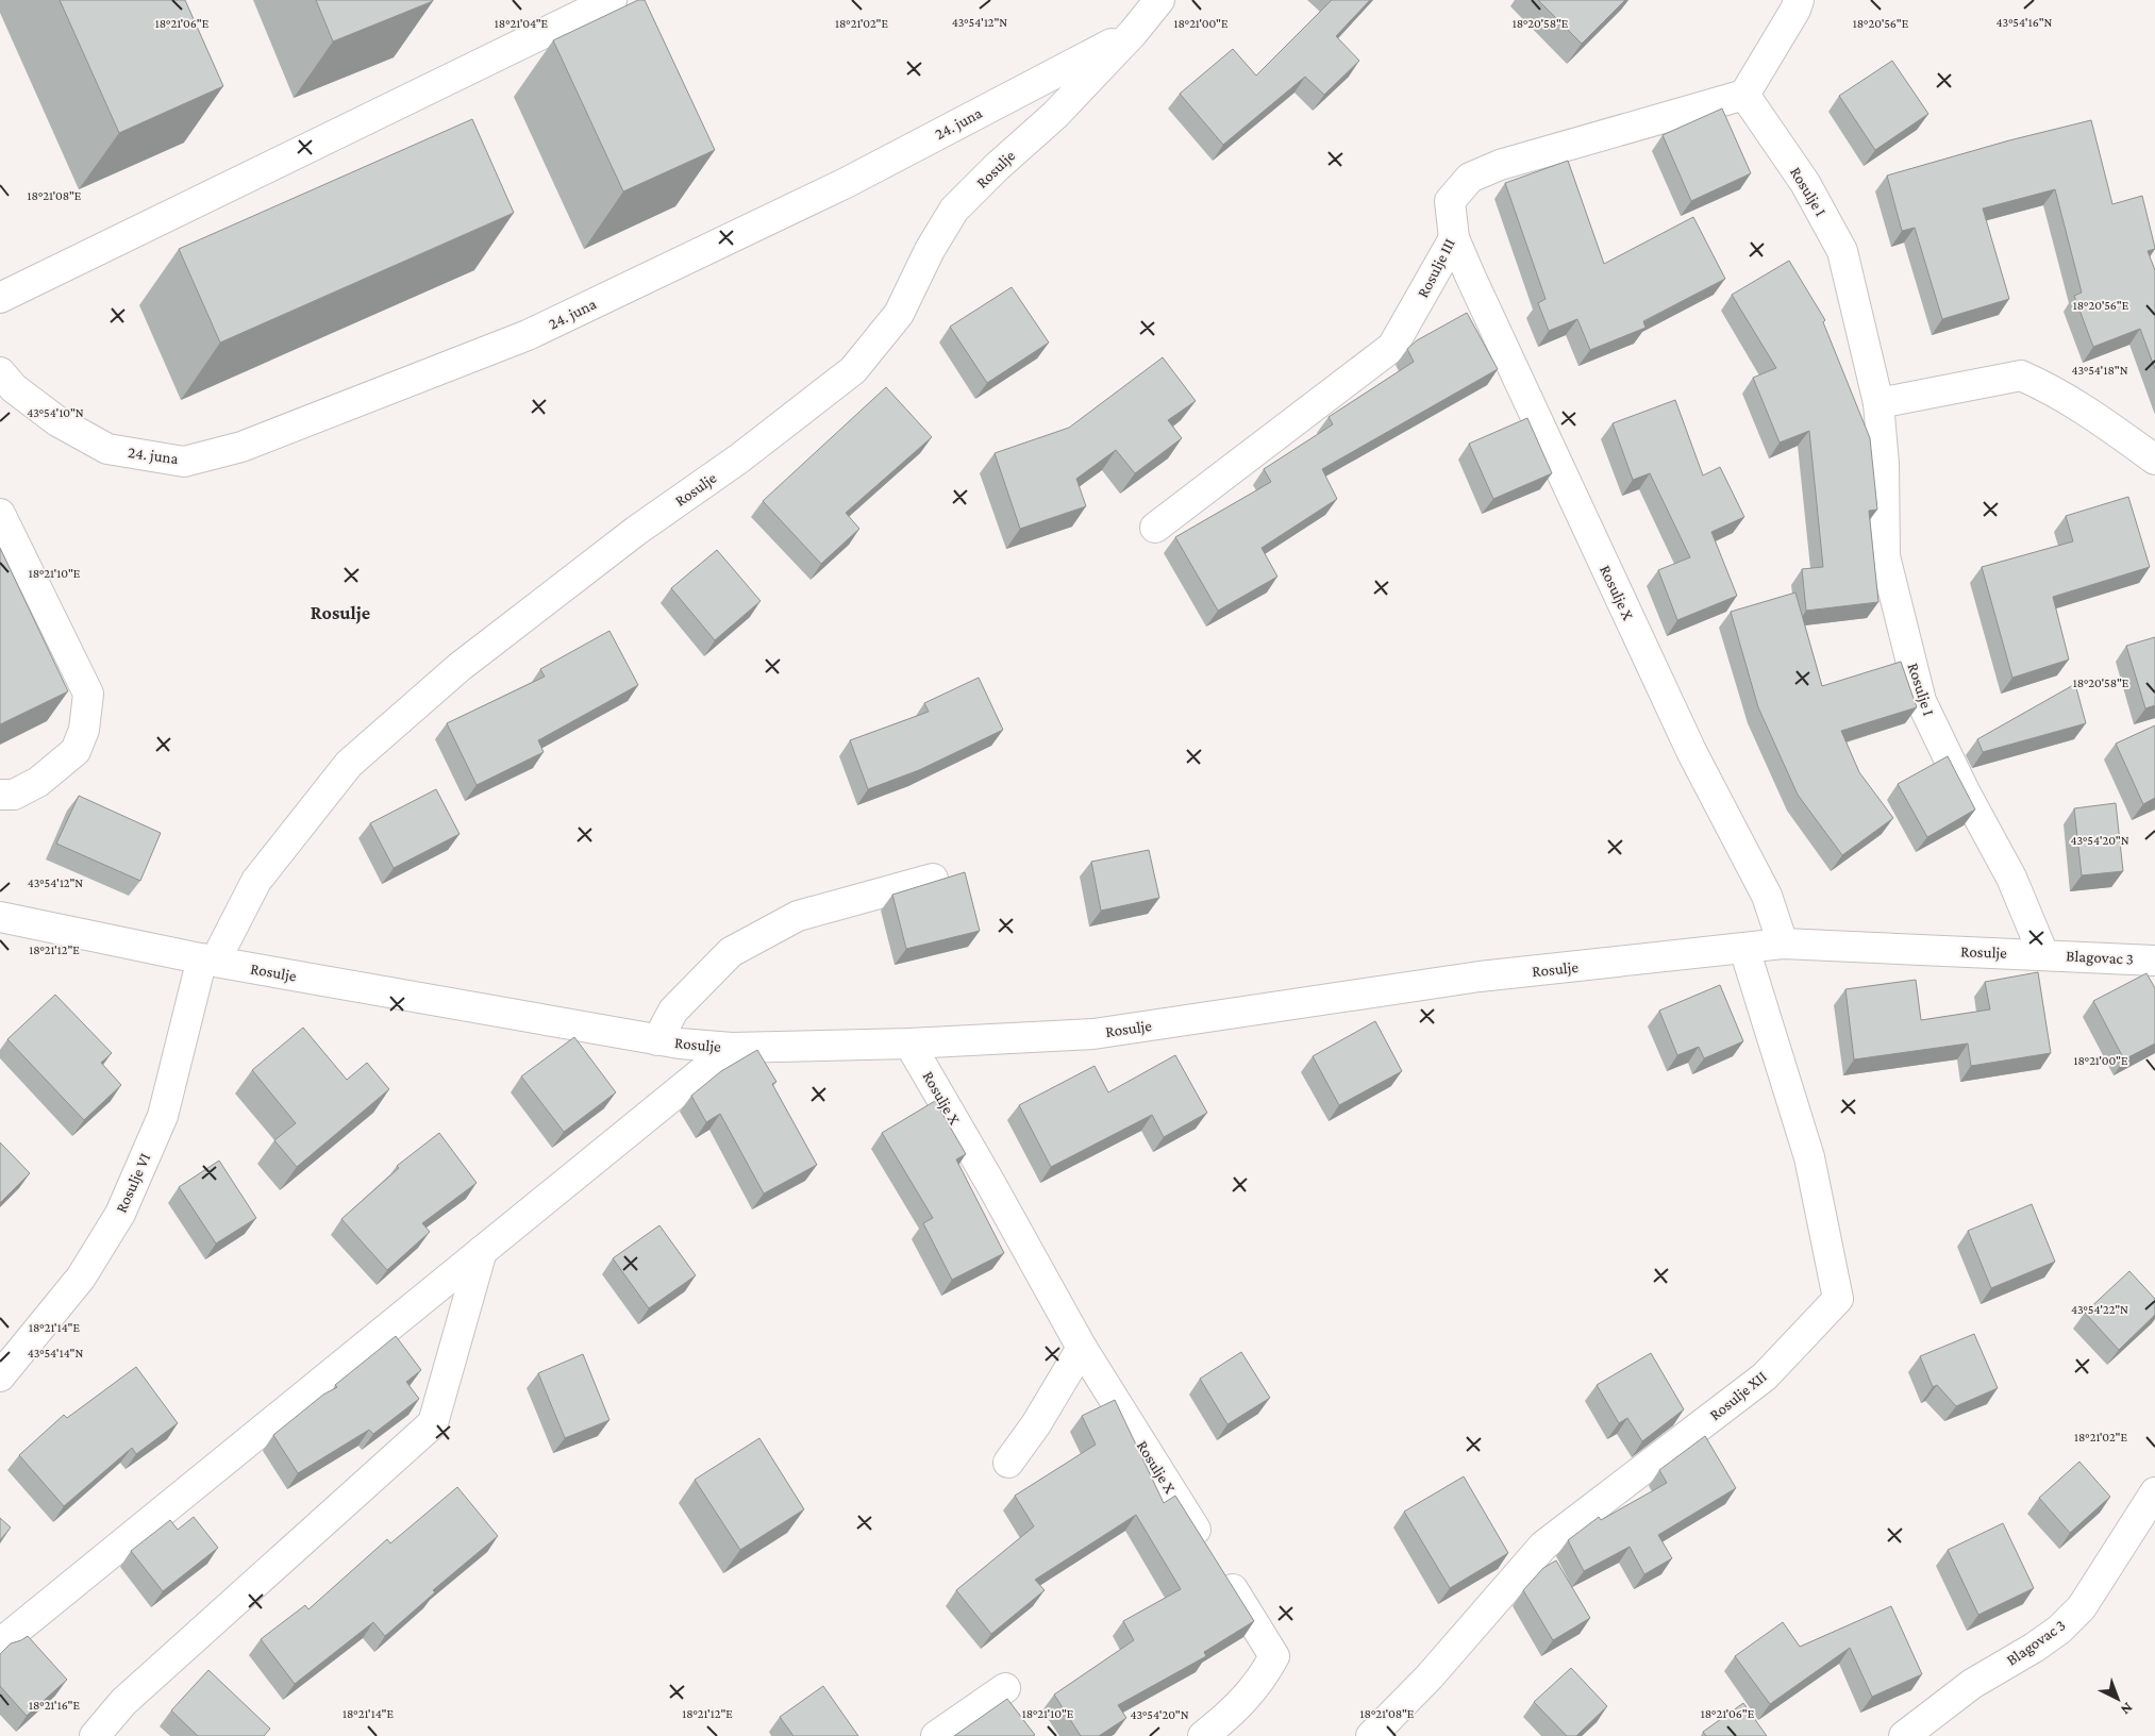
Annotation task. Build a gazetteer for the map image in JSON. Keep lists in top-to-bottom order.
{
  "streets": {
    "street": [
      "24. juna",
      "Rosulje",
      "Rosulje I",
      "Rosulje III",
      "Rosulje X",
      "Blagovac 3",
      "Rosulje VI",
      "Rosulje XII"
    ]
  },
  "crossings": [
    ["24. juna", "Rosulje"],
    ["Rosulje", "Rosulje I"],
    ["Rosulje", "Rosulje X"],
    ["Rosulje", "Blagovac 3"],
    ["Rosulje", "Rosulje VI"],
    ["Rosulje", "Rosulje XII"],
    ["Rosulje I", "Rosulje III"],
    ["Rosulje I", "Blagovac 3"],
    ["Rosulje III", "Rosulje X"]
  ],
  "districts": ["Rosulje"],
  "north": "bottom right",
  "coordinates": [
    "43°54'12\"N",
    "43°54'16\"N",
    "18°21'06\"E",
    "18°21'04\"E",
    "18°21'02\"E",
    "18°21'00\"E",
    "18°20'58\"E",
    "18°20'56\"E",
    "18°21'08\"E",
    "43°54'18\"N",
    "43°54'10\"N",
    "18°21'10\"E",
    "43°54'20\"N",
    "18°21'12\"E",
    "43°54'22\"N",
    "18°21'14\"E",
    "43°54'14\"N",
    "18°21'16\"E"
  ]
}
